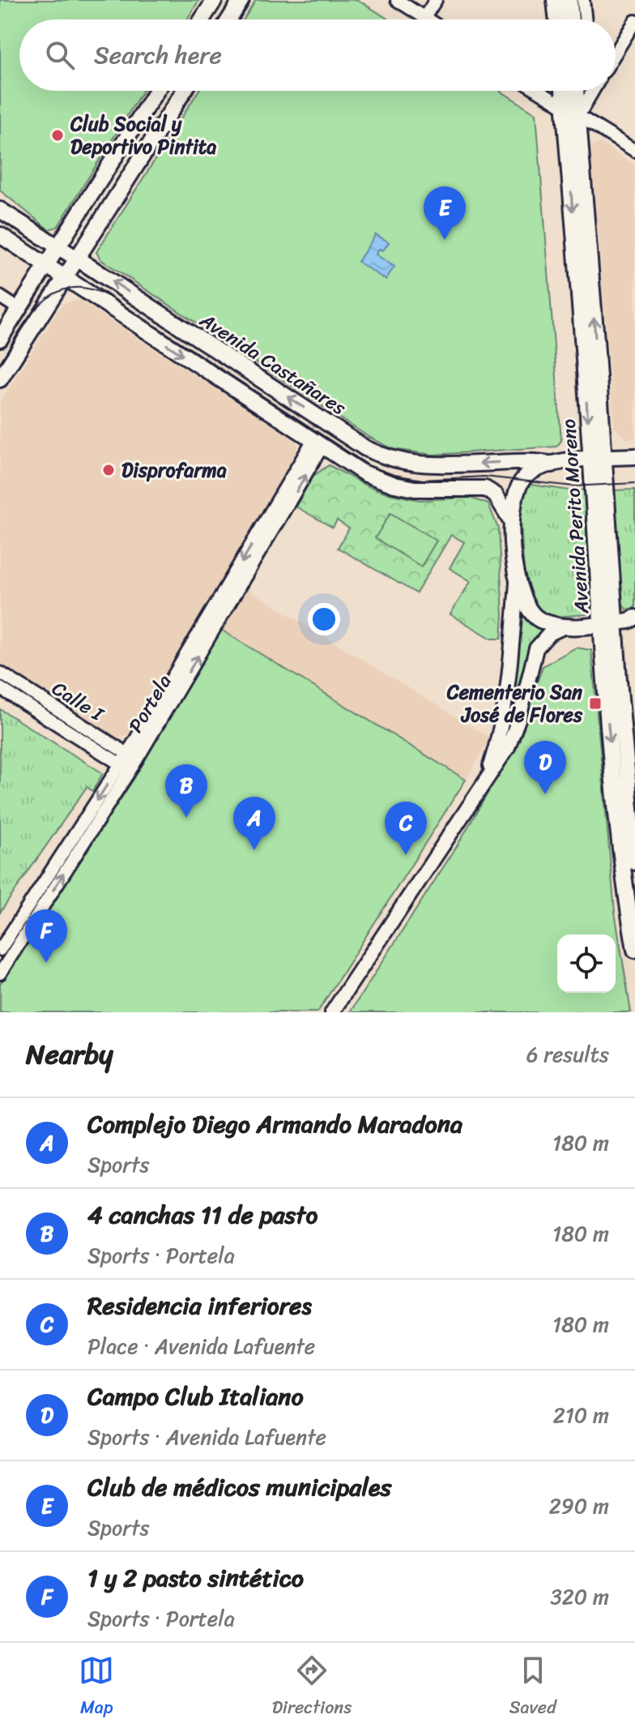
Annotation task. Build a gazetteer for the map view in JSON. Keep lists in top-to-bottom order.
{
  "streets": {
    "main road": ["Avenida Castañares", "Avenida Perito Moreno"],
    "street": ["Calle I", "Portela"]
  },
  "crossings": [
    ["Calle I", "Portela"]
  ],
  "places": {
    "other": ["Club Social y Deportivo Pintita", "Disprofarma"],
    "transit": ["Cementerio San José de Flores"]
  },
  "page": {
    "search": "Search here",
    "pins": [
      "E",
      "D",
      "B",
      "A",
      "C",
      "F"
    ],
    "heading": ["Nearby", "6 results"],
    "list": [
      {
        "mark": "A",
        "name": "Complejo Diego Armando Maradona",
        "note": "Sports",
        "value": "180 m"
      },
      {
        "mark": "B",
        "name": "4 canchas 11 de pasto",
        "note": "Sports · Portela",
        "value": "180 m"
      },
      {
        "mark": "C",
        "name": "Residencia inferiores",
        "note": "Place · Avenida Lafuente",
        "value": "180 m"
      },
      {
        "mark": "D",
        "name": "Campo Club Italiano",
        "note": "Sports · Avenida Lafuente",
        "value": "210 m"
      },
      {
        "mark": "E",
        "name": "Club de médicos municipales",
        "note": "Sports",
        "value": "290 m"
      },
      {
        "mark": "F",
        "name": "1 y 2 pasto sintético",
        "note": "Sports · Portela",
        "value": "320 m"
      }
    ],
    "nav": ["Map", "Directions", "Saved"]
  }
}
